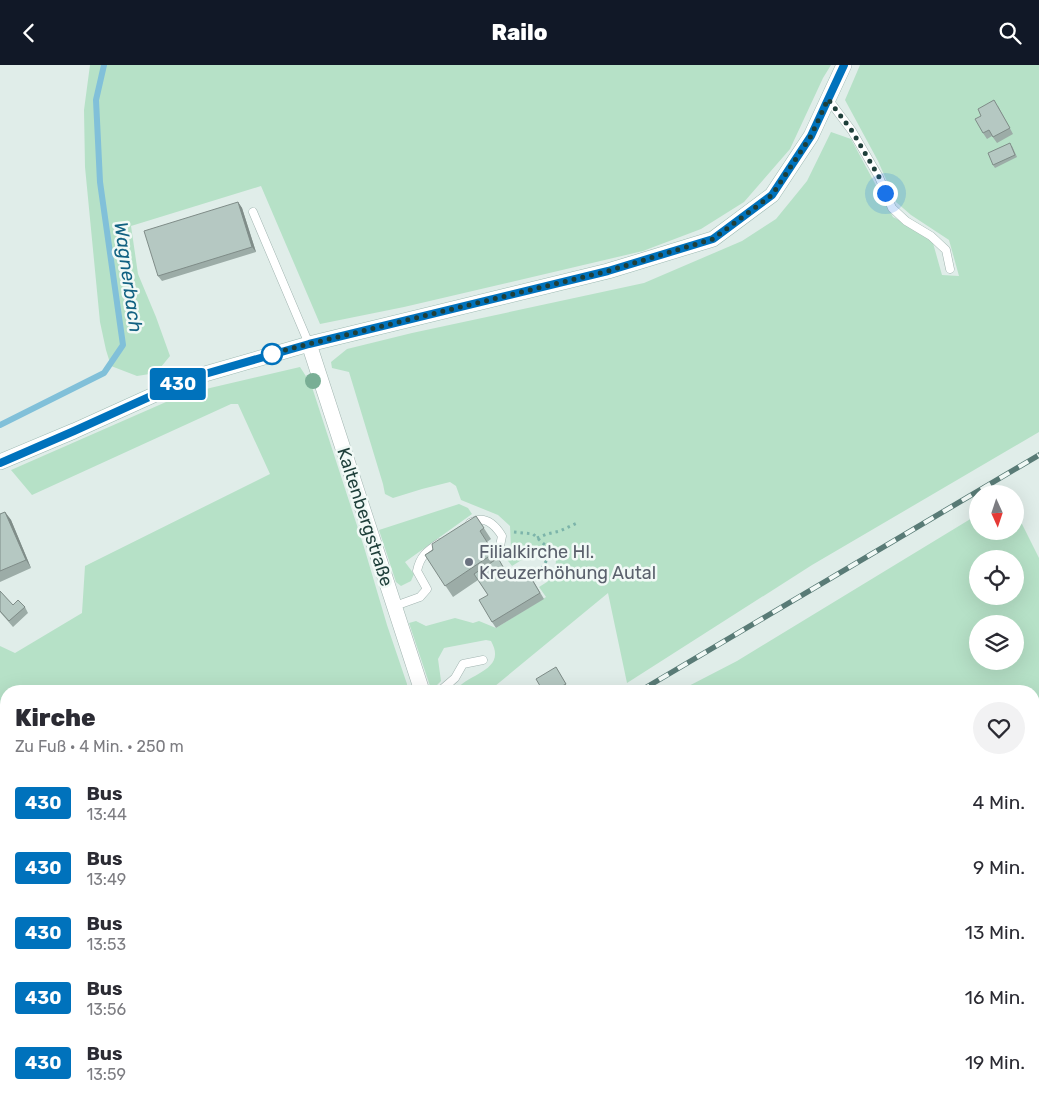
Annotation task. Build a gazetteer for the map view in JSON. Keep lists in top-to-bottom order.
{
  "streets": {
    "main road": ["Kaltenbergstraße"]
  },
  "water": ["Wagnerbach"],
  "places": ["Filialkirche Hl. Kreuzerhöhung Autal"],
  "lines": ["bus line 430"],
  "north": "bottom",
  "page": {
    "header": "Railo",
    "on_map": "430",
    "heading": ["Kirche", "Zu Fuß · 4 Min. · 250 m"],
    "list": [
      {
        "mark": "430",
        "name": "Bus",
        "note": "13:44",
        "value": "4 Min."
      },
      {
        "mark": "430",
        "name": "Bus",
        "note": "13:49",
        "value": "9 Min."
      },
      {
        "mark": "430",
        "name": "Bus",
        "note": "13:53",
        "value": "13 Min."
      },
      {
        "mark": "430",
        "name": "Bus",
        "note": "13:56",
        "value": "16 Min."
      },
      {
        "mark": "430",
        "name": "Bus",
        "note": "13:59",
        "value": "19 Min."
      }
    ]
  }
}
